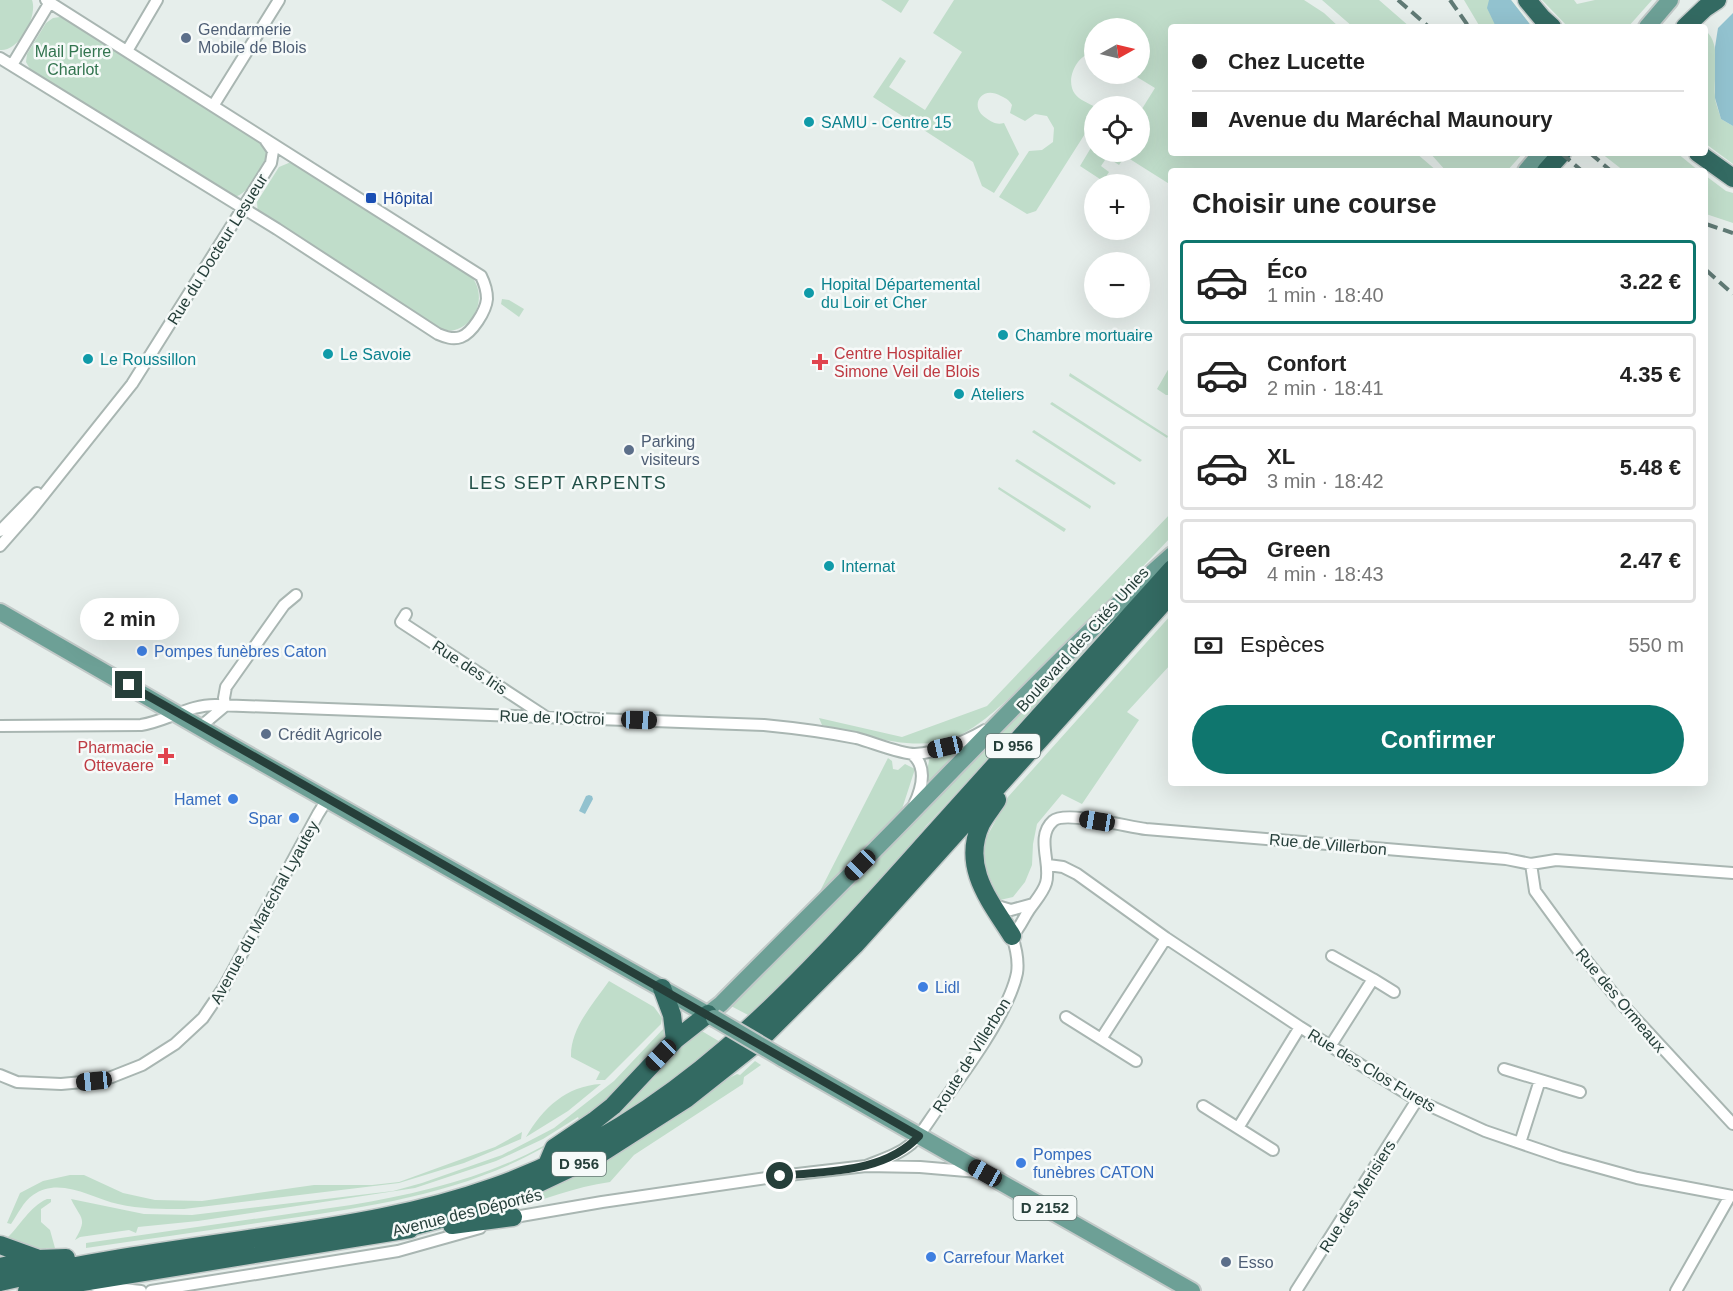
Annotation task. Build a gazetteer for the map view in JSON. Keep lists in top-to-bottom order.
{
  "streets": {
    "highway": ["Boulevard des Cités Unies", "D 956", "Avenue des Déportés"],
    "main road": ["D 2152"],
    "street": [
      "Rue du Docteur Lesueur",
      "Rue des Iris",
      "Rue de l'Octroi",
      "Rue de Villerbon",
      "Avenue du Maréchal Lyautey",
      "Rue des Ormeaux",
      "Route de Villerbon",
      "Rue des Clos Furets",
      "Rue des Merisiers"
    ]
  },
  "crossings": [
    ["Boulevard des Cités Unies", "D 956"],
    ["Boulevard des Cités Unies", "Avenue des Déportés"],
    ["Rue des Iris", "Rue de l'Octroi"],
    ["Rue de l'Octroi", "D 956"],
    ["D 956", "D 2152"],
    ["D 956", "Avenue des Déportés"],
    ["Rue de Villerbon", "Rue des Ormeaux"],
    ["Rue de Villerbon", "Route de Villerbon"],
    ["Rue de Villerbon", "Rue des Clos Furets"],
    ["Route de Villerbon", "D 2152"],
    ["Route de Villerbon", "Avenue des Déportés"],
    ["Rue des Clos Furets", "Rue des Merisiers"],
    ["D 2152", "Avenue des Déportés"]
  ],
  "districts": ["LES SEPT ARPENTS"],
  "parks": ["Mail Pierre Charlot"],
  "places": {
    "other": [
      "Gendarmerie Mobile de Blois",
      "SAMU - Centre 15",
      "Hopital Départemental du Loir et Cher",
      "Chambre mortuaire",
      "Le Savoie",
      "Le Roussillon",
      "Ateliers",
      "Parking visiteurs",
      "Internat",
      "Pompes funèbres Caton",
      "Crédit Agricole",
      "Hamet",
      "Spar",
      "Lidl",
      "Pompes funèbres CATON",
      "Carrefour Market",
      "Esso"
    ],
    "transit": ["Hôpital"],
    "health": ["Centre Hospitalier Simone Veil de Blois", "Pharmacie Ottevaere"]
  },
  "north": "right",
  "page": {
    "map_buttons": ["+", "−"],
    "banner": ["Chez Lucette", "Avenue du Maréchal Maunoury"],
    "heading": "Choisir une course",
    "list": [
      {
        "name": "Éco",
        "note": "1 min · 18:40",
        "value": "3.22 €"
      },
      {
        "name": "Confort",
        "note": "2 min · 18:41",
        "value": "4.35 €"
      },
      {
        "name": "XL",
        "note": "3 min · 18:42",
        "value": "5.48 €"
      },
      {
        "name": "Green",
        "note": "4 min · 18:43",
        "value": "2.47 €"
      }
    ],
    "bubble": "2 min",
    "pay": ["Espèces", "550 m"],
    "buttons": "Confirmer"
  }
}
